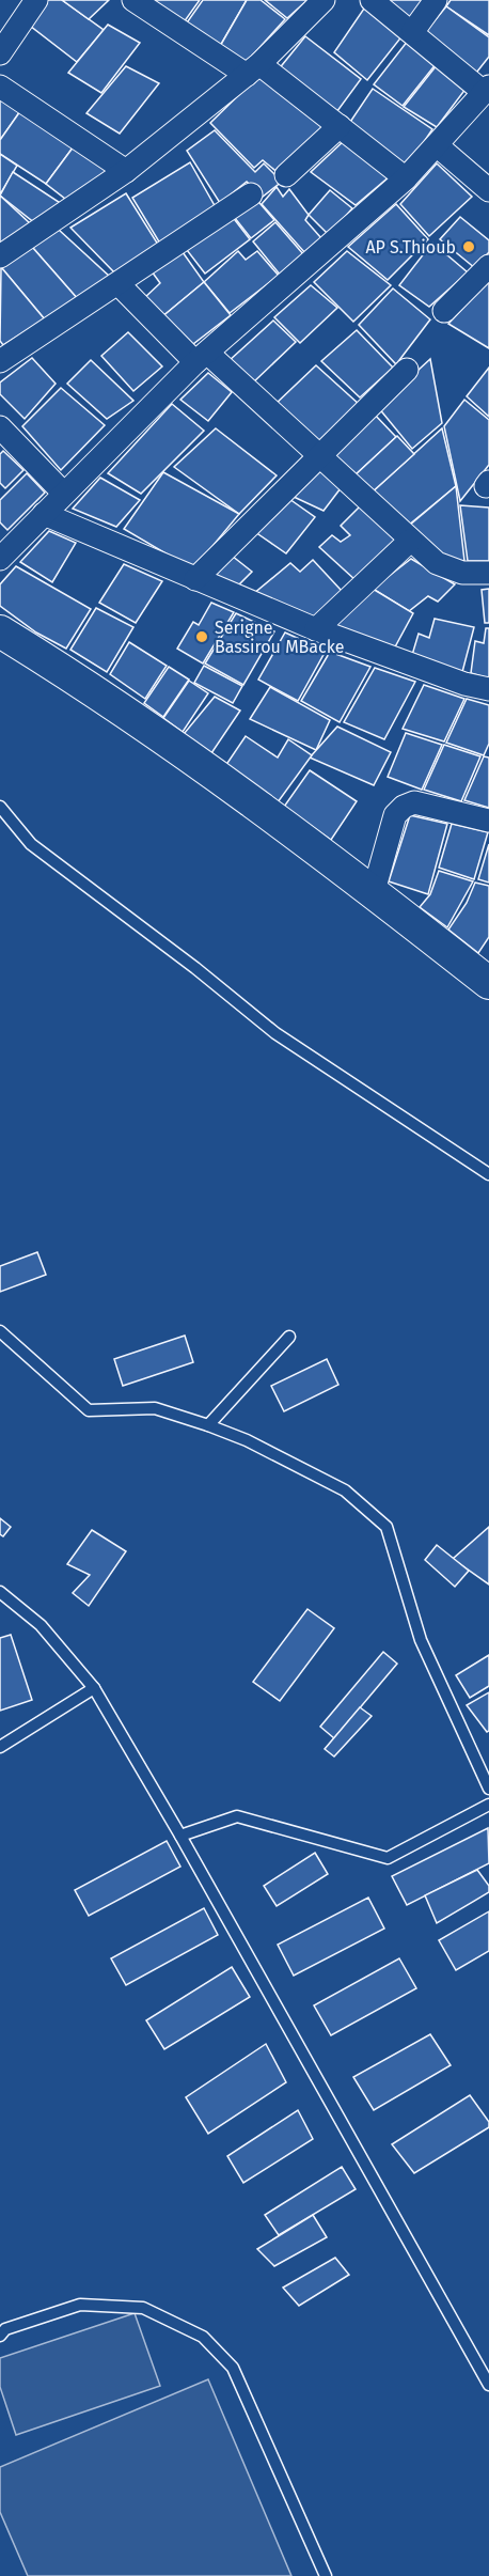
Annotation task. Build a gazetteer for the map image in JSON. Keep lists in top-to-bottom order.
{
  "places": ["AP S.Thioub", "Serigne Bassirou MBacke"]
}
